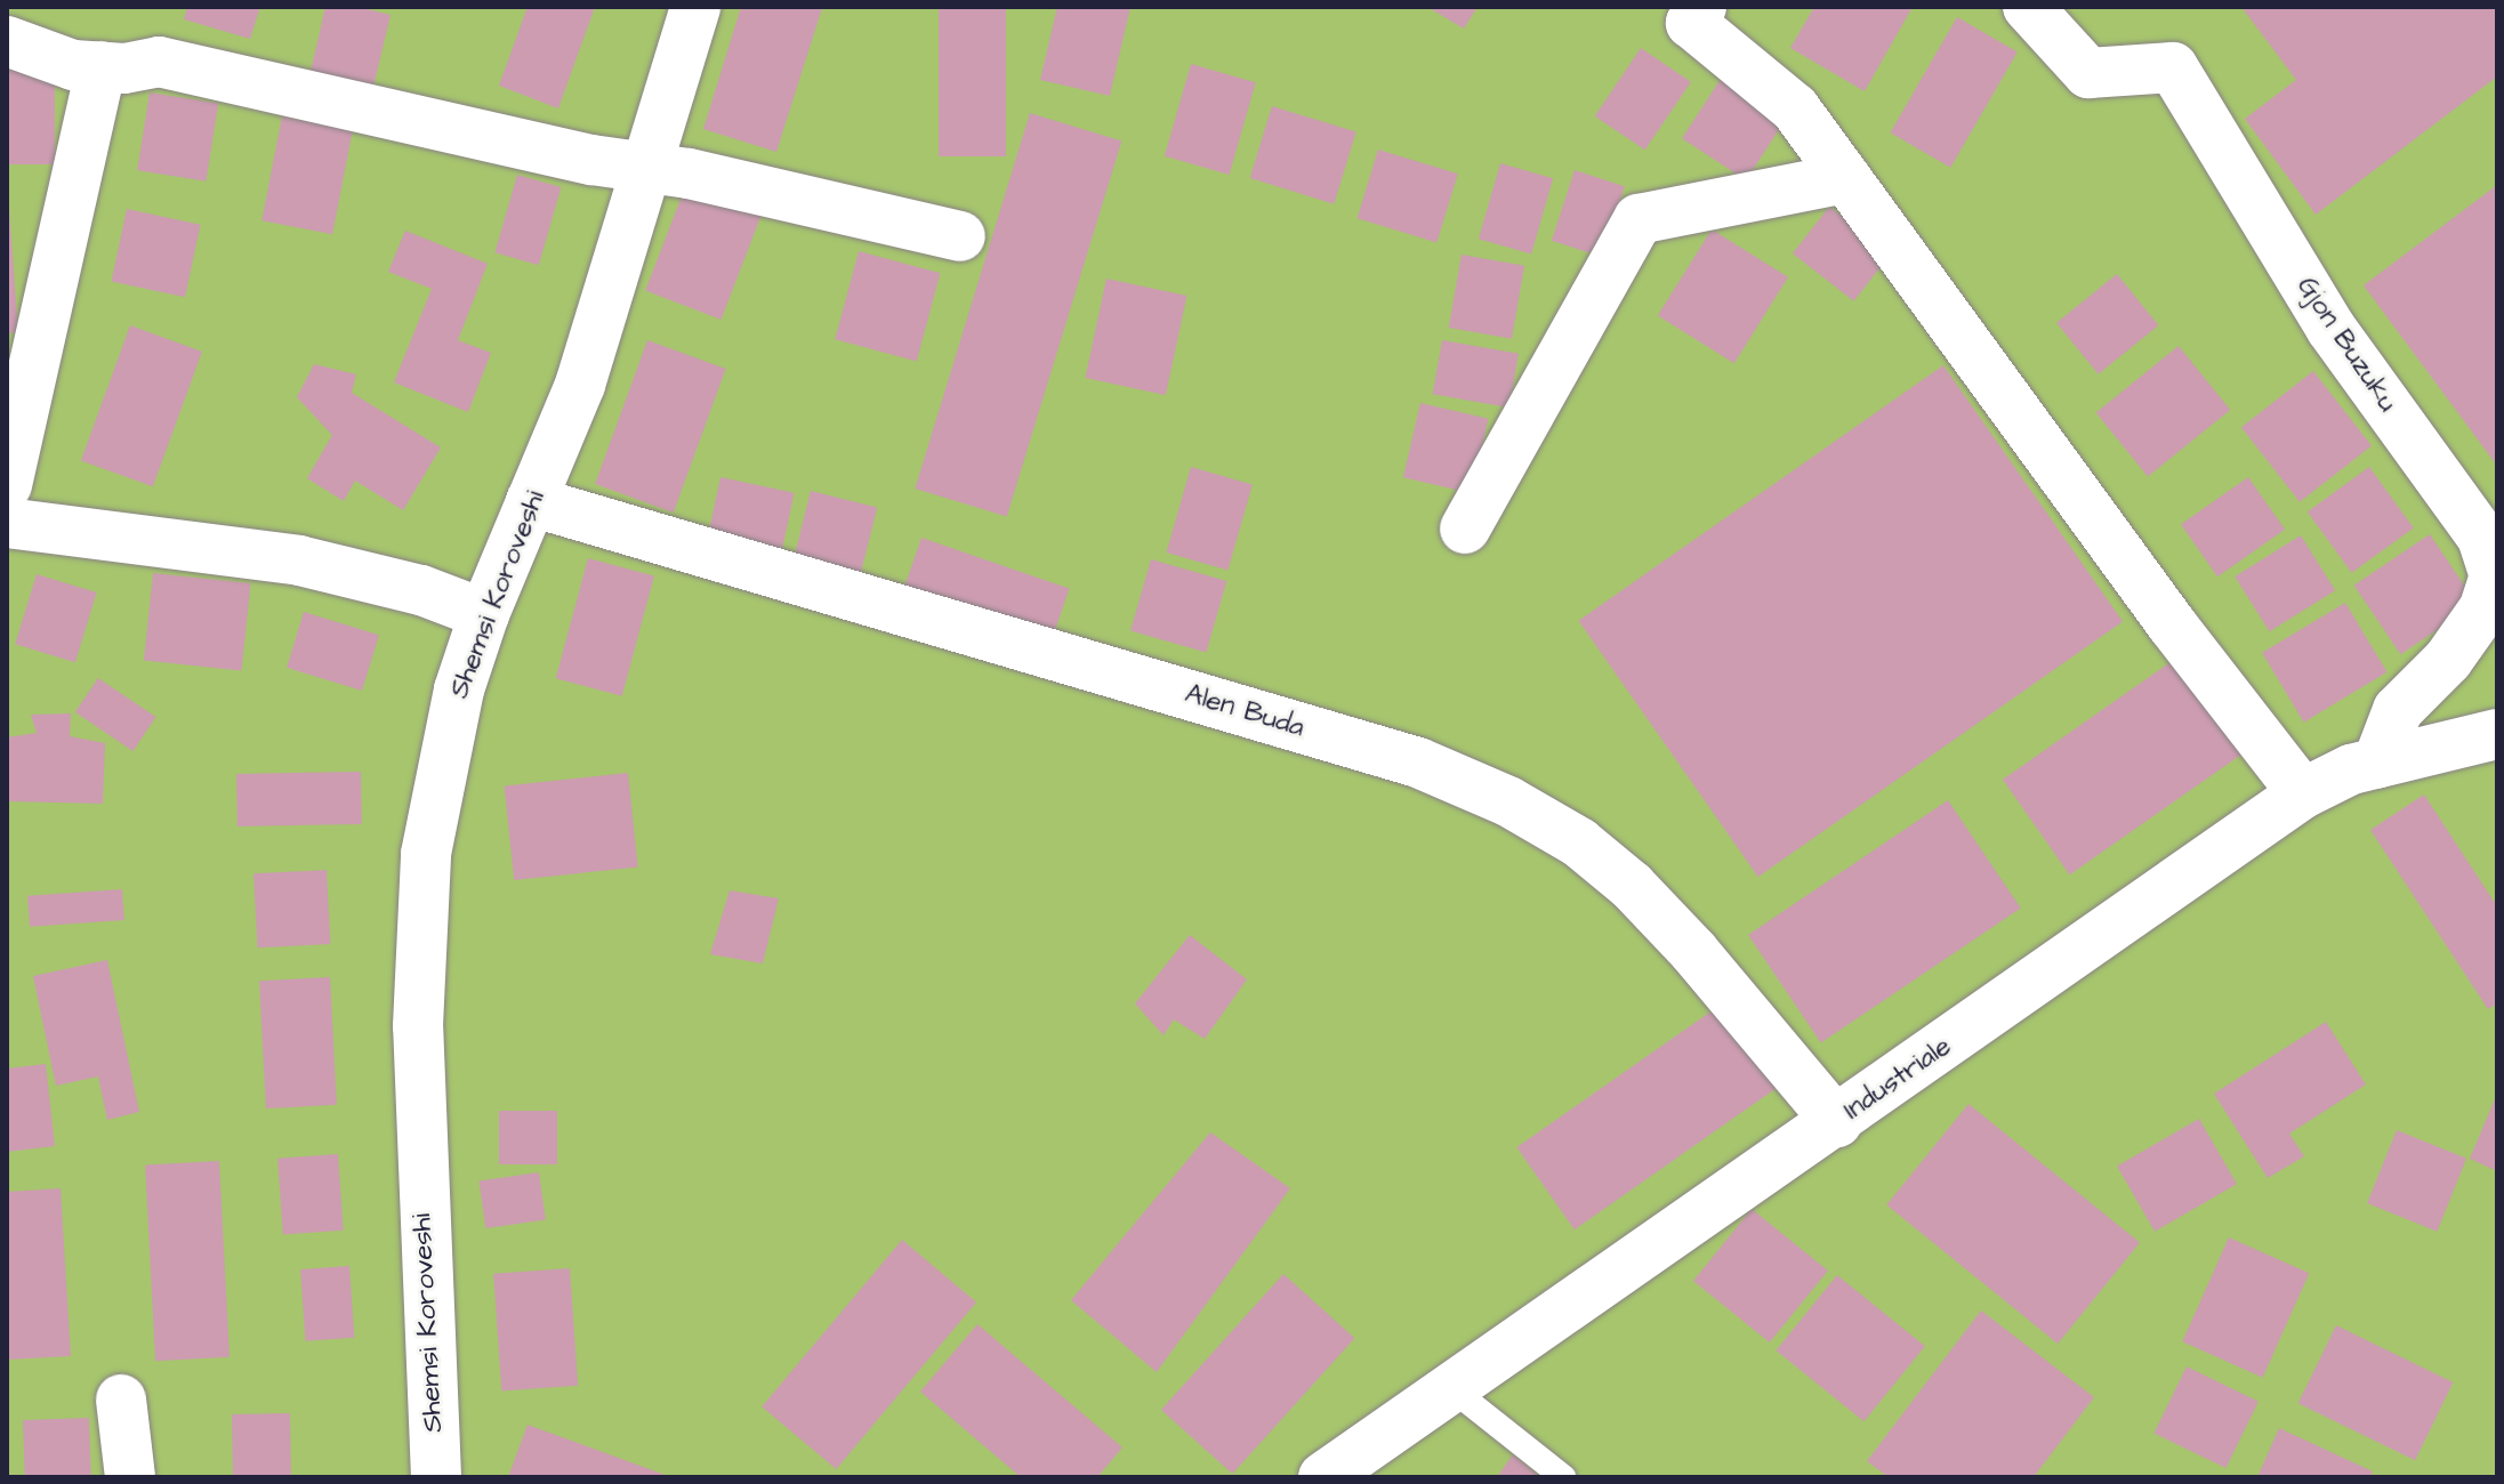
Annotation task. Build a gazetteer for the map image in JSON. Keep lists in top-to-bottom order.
{
  "streets": {
    "street": [
      "Gjon Buzuku",
      "Shemsi Koroveshi",
      "Alen Buda",
      "Industriale"
    ]
  },
  "crossings": [
    ["Gjon Buzuku", "Industriale"],
    ["Shemsi Koroveshi", "Alen Buda"],
    ["Alen Buda", "Industriale"]
  ]
}
